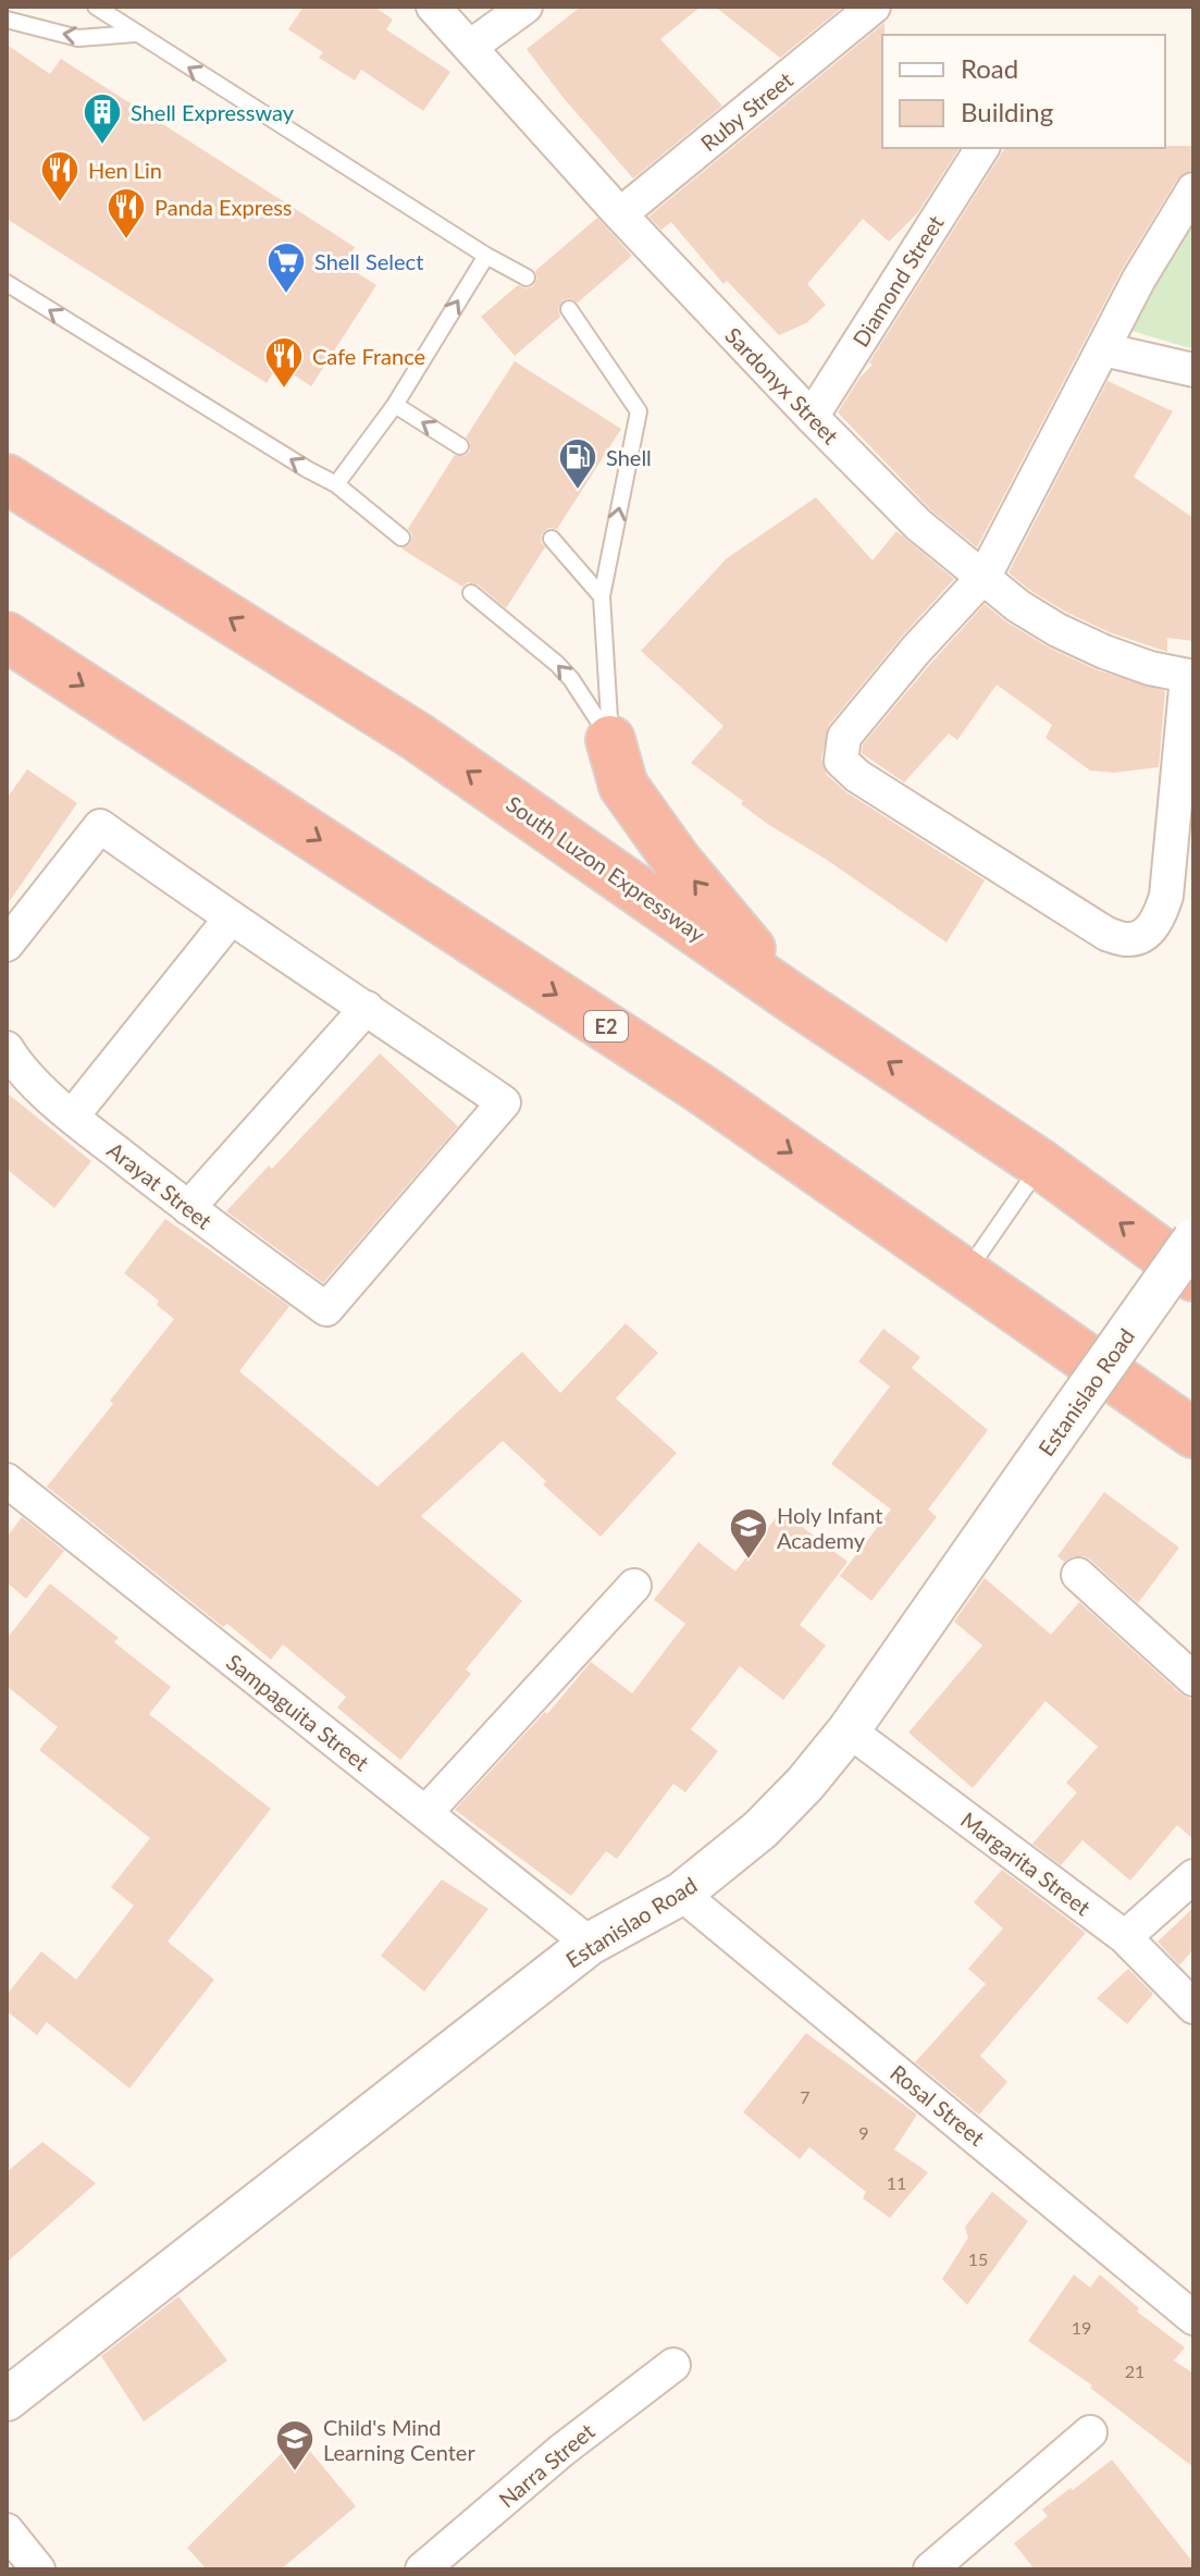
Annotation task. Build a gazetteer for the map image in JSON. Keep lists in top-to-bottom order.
{
  "streets": {
    "highway": ["South Luzon Expressway", "E2"],
    "street": [
      "Ruby Street",
      "Diamond Street",
      "Sardonyx Street",
      "Arayat Street",
      "Estanislao Road",
      "Sampaguita Street",
      "Margarita Street",
      "Rosal Street",
      "Narra Street"
    ]
  },
  "crossings": [
    ["Ruby Street", "Sardonyx Street"],
    ["Diamond Street", "Sardonyx Street"],
    ["Estanislao Road", "Sampaguita Street"],
    ["Estanislao Road", "Margarita Street"],
    ["Estanislao Road", "Rosal Street"]
  ],
  "places": {
    "building": ["Shell Expressway"],
    "restaurant": ["Hen Lin", "Panda Express", "Cafe France"],
    "supermarket": ["Shell Select"],
    "fuel station": ["Shell"],
    "school or university": ["Holy Infant Academy", "Child's Mind Learning Center"]
  },
  "house_numbers": [
    "7",
    "9",
    "11",
    "15",
    "19",
    "21"
  ],
  "legend": ["Road", "Building"]
}
